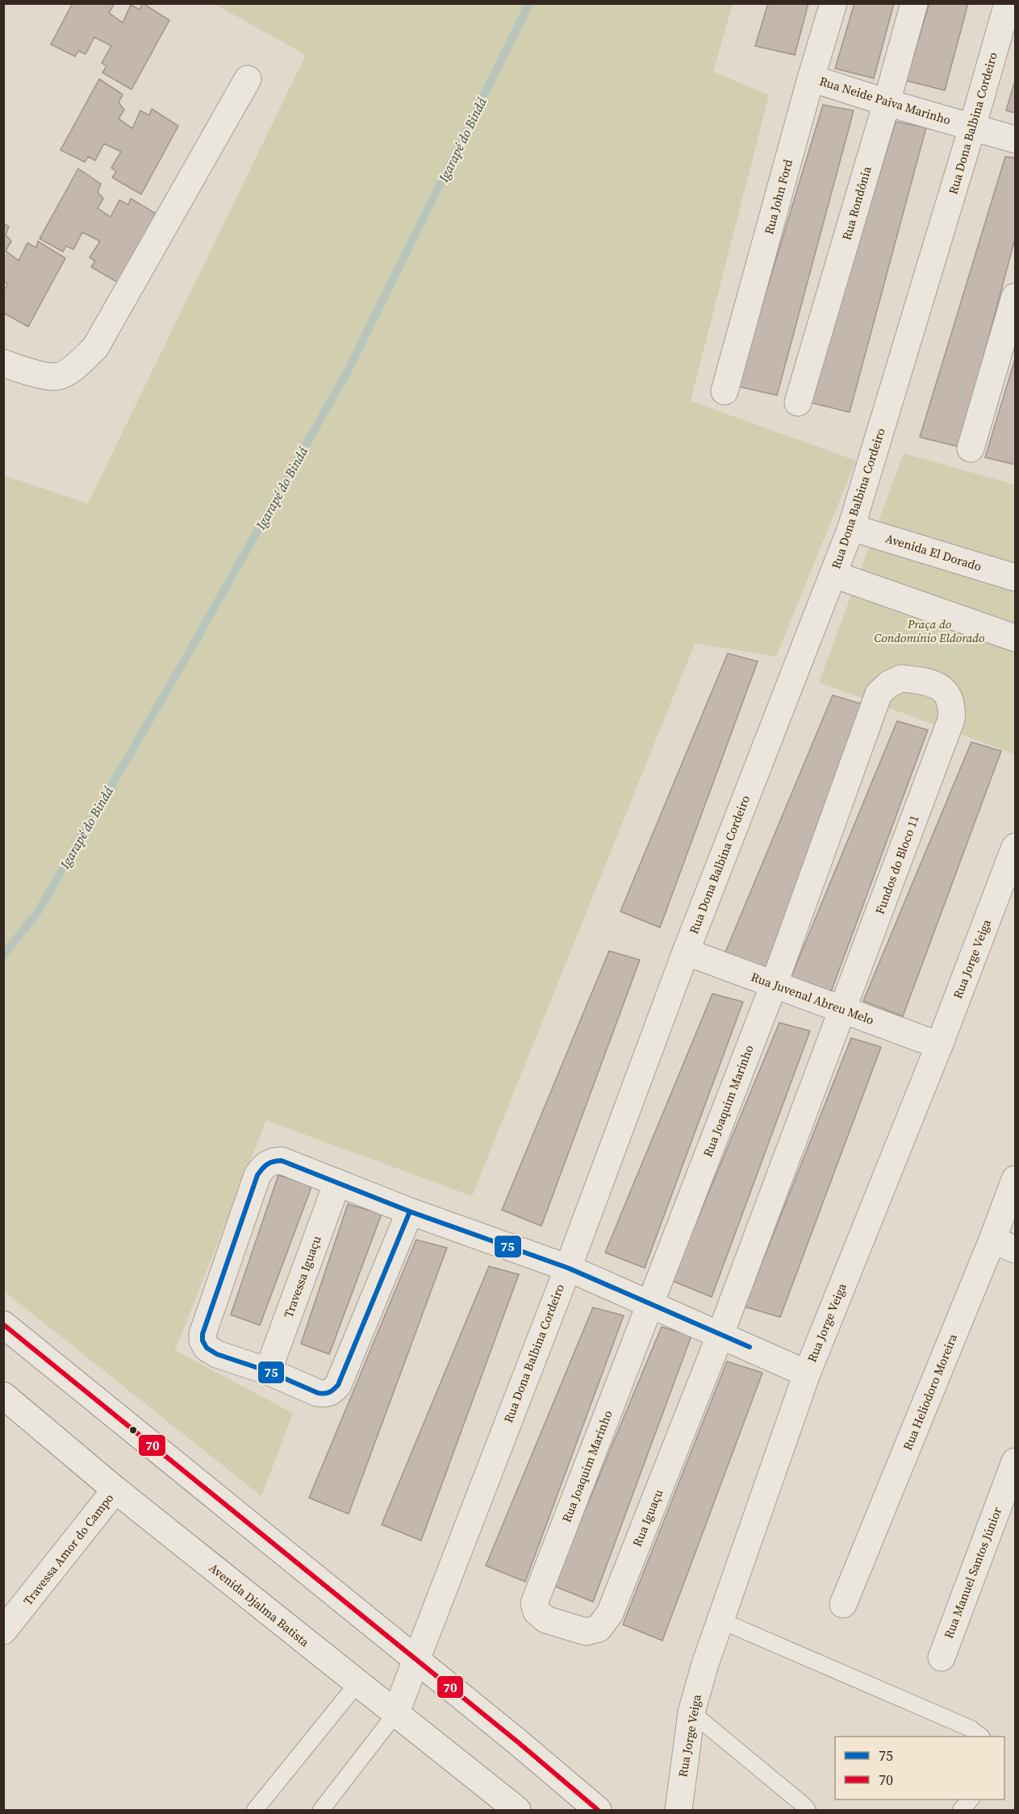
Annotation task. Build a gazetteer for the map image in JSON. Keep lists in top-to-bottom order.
{
  "streets": {
    "street": [
      "Rua Neide Paiva Marinho",
      "Rua Dona Balbina Cordeiro",
      "Rua John Ford",
      "Rua Rondônia",
      "Avenida El Dorado",
      "Fundos do Bloco 11",
      "Rua Jorge Veiga",
      "Rua Juvenal Abreu Melo",
      "Rua Joaquim Marinho",
      "Travessa Iguaçu",
      "Rua Heliodoro Moreira",
      "Rua Iguaçu",
      "Travessa Amor do Campo",
      "Rua Manuel Santos Júnior",
      "Avenida Djalma Batista"
    ]
  },
  "crossings": [
    ["Rua Neide Paiva Marinho", "Rua Dona Balbina Cordeiro"],
    ["Rua Neide Paiva Marinho", "Rua John Ford"],
    ["Rua Neide Paiva Marinho", "Rua Rondônia"],
    ["Rua Dona Balbina Cordeiro", "Avenida El Dorado"],
    ["Rua Dona Balbina Cordeiro", "Rua Juvenal Abreu Melo"],
    ["Rua Dona Balbina Cordeiro", "Avenida Djalma Batista"],
    ["Fundos do Bloco 11", "Rua Juvenal Abreu Melo"],
    ["Fundos do Bloco 11", "Rua Joaquim Marinho"],
    ["Fundos do Bloco 11", "Rua Iguaçu"],
    ["Rua Jorge Veiga", "Rua Juvenal Abreu Melo"],
    ["Rua Juvenal Abreu Melo", "Rua Joaquim Marinho"],
    ["Rua Joaquim Marinho", "Rua Iguaçu"],
    ["Travessa Amor do Campo", "Avenida Djalma Batista"]
  ],
  "water": ["Igarapé do Bindá"],
  "parks": ["Praça do Condomínio Eldorado"],
  "lines": ["transit line 75", "transit line 70"],
  "legend": ["75", "70"]
}
